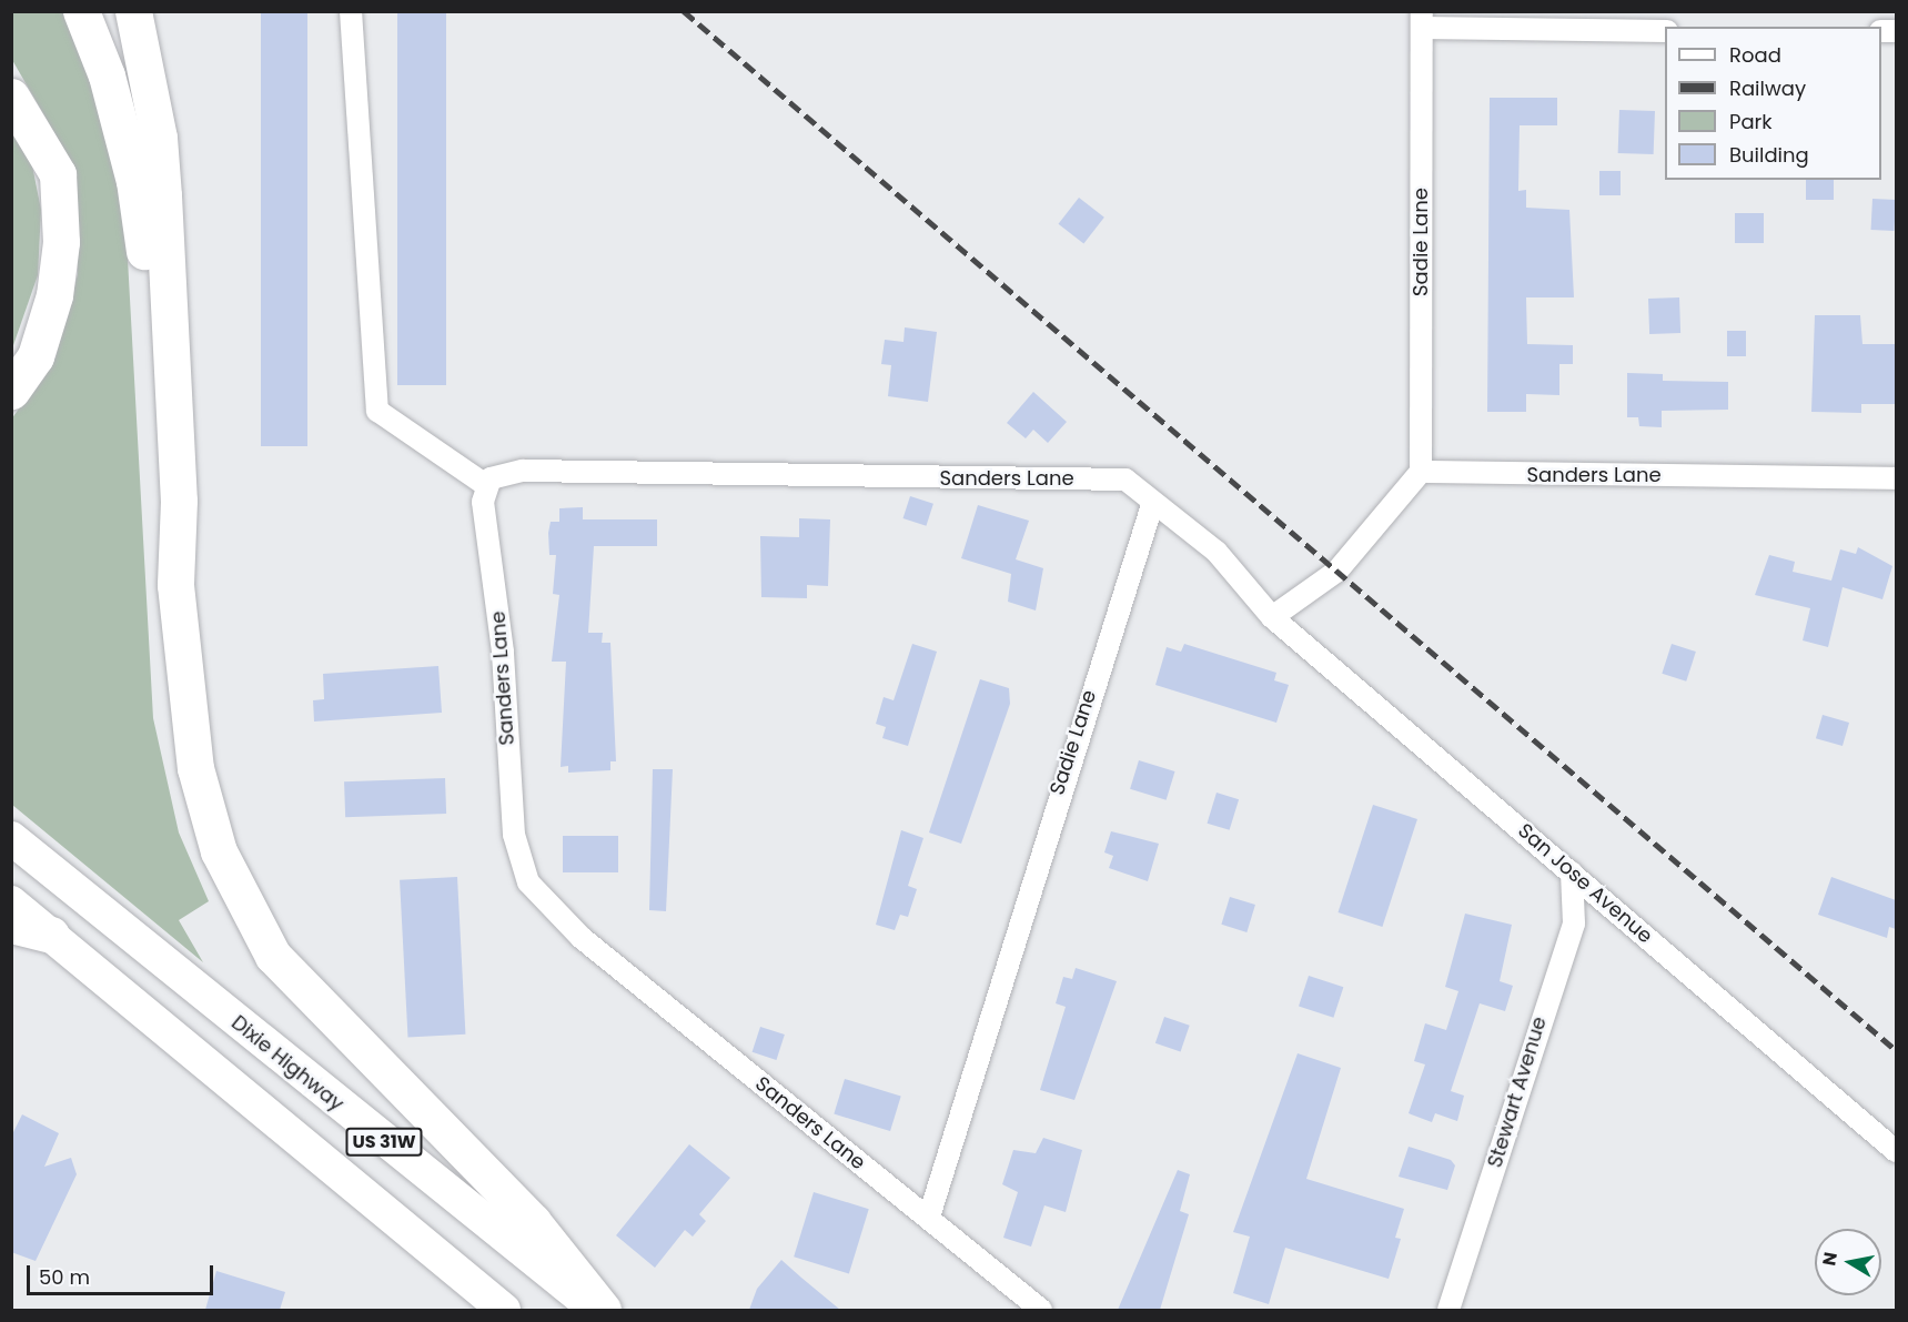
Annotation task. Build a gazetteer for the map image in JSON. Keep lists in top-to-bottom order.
{
  "streets": {
    "main road": ["Dixie Highway", "US 31W"],
    "street": [
      "Sadie Lane",
      "Sanders Lane",
      "San Jose Avenue",
      "Stewart Avenue"
    ]
  },
  "crossings": [
    ["Sadie Lane", "Sanders Lane"],
    ["San Jose Avenue", "Stewart Avenue"]
  ],
  "legend": [
    "Road",
    "Railway",
    "Park",
    "Building"
  ],
  "scale_bar": "50 m",
  "north": "left"
}
